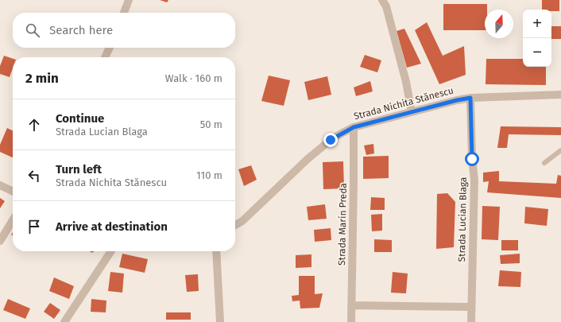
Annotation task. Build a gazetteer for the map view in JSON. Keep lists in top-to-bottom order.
{
  "streets": {
    "street": ["Strada Nichita Stănescu", "Strada Lucian Blaga", "Strada Marin Preda"]
  },
  "crossings": [
    ["Strada Nichita Stănescu", "Strada Lucian Blaga"],
    ["Strada Nichita Stănescu", "Strada Marin Preda"]
  ],
  "north": "top",
  "page": {
    "map_buttons": ["+", "−"],
    "search": "Search here",
    "heading": ["2 min", "Walk · 160 m"],
    "list": [
      ["Continue", "Strada Lucian Blaga", "50 m"],
      ["Turn left", "Strada Nichita Stănescu", "110 m"],
      "Arrive at destination"
    ]
  }
}
